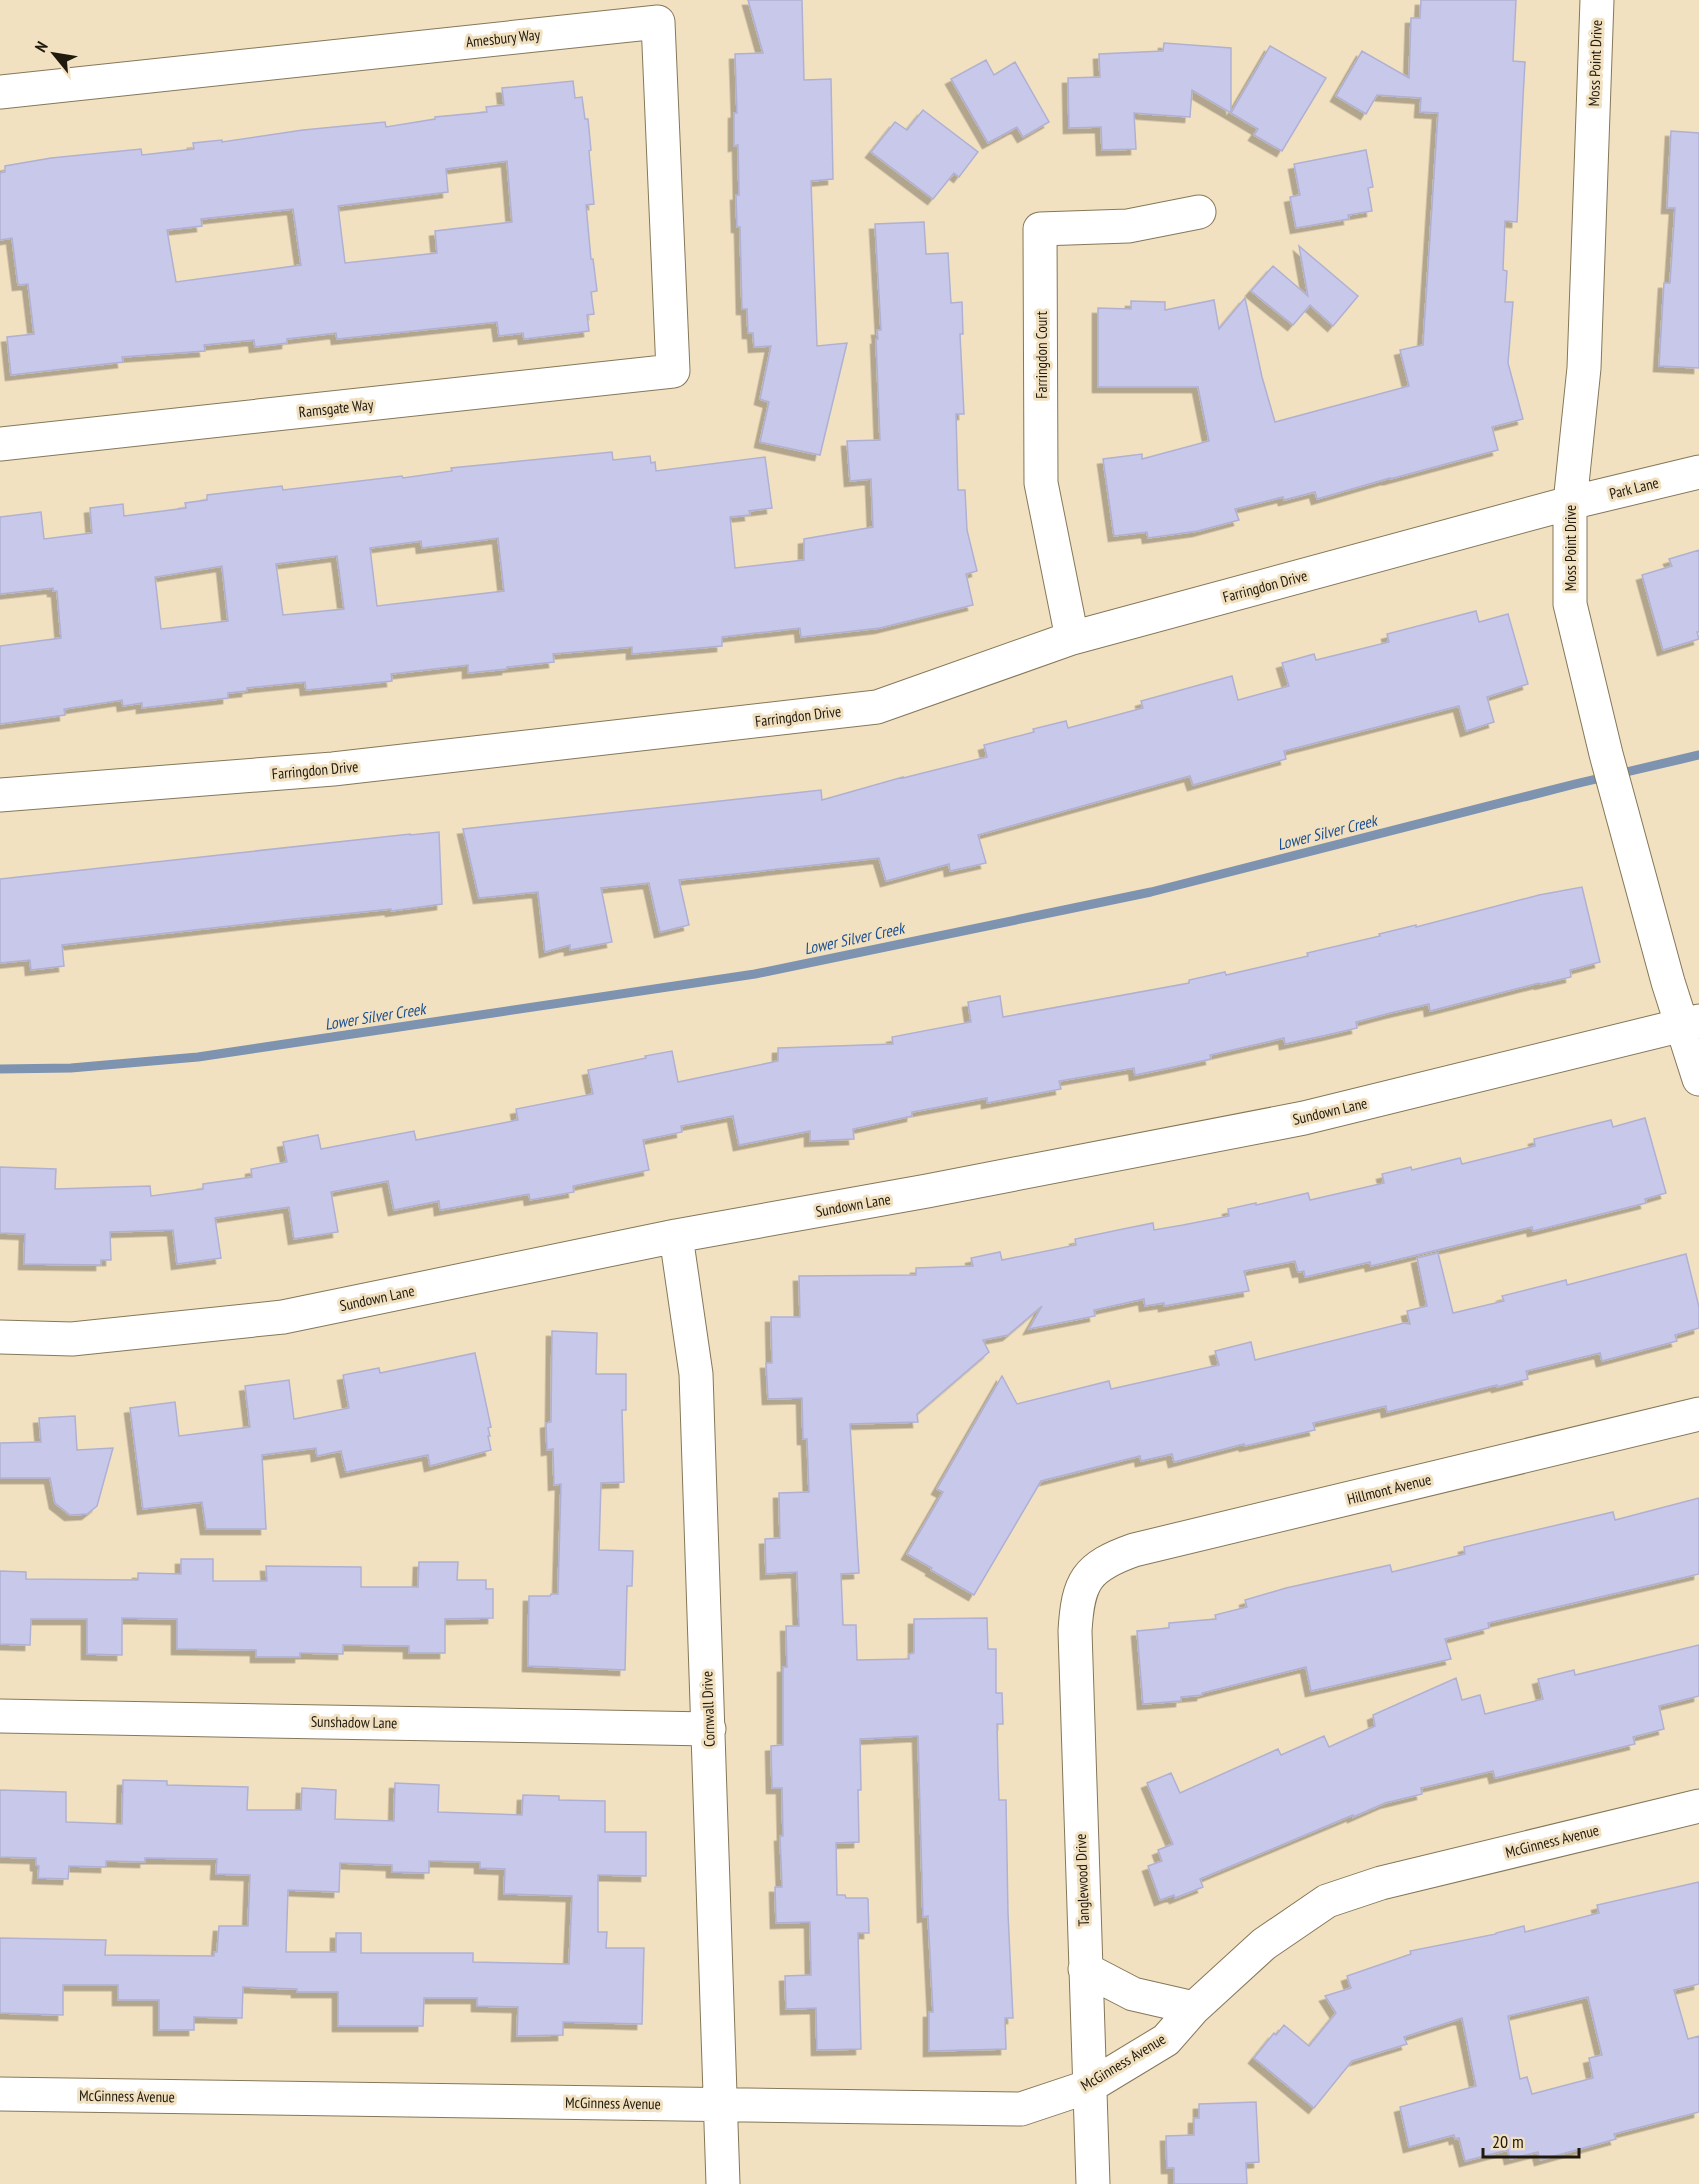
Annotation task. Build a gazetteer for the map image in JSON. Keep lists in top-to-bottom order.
{
  "streets": {
    "street": [
      "Amesbury Way",
      "Moss Point Drive",
      "Farringdon Court",
      "Ramsgate Way",
      "Park Lane",
      "Farringdon Drive",
      "Sundown Lane",
      "Hillmont Avenue",
      "Cornwall Drive",
      "Sunshadow Lane",
      "McGinness Avenue",
      "Tanglewood Drive"
    ]
  },
  "crossings": [
    ["Amesbury Way", "Ramsgate Way"],
    ["Moss Point Drive", "Park Lane"],
    ["Moss Point Drive", "Farringdon Drive"],
    ["Moss Point Drive", "Sundown Lane"],
    ["Farringdon Court", "Farringdon Drive"],
    ["Park Lane", "Farringdon Drive"],
    ["Sundown Lane", "Cornwall Drive"],
    ["Hillmont Avenue", "Tanglewood Drive"],
    ["Cornwall Drive", "Sunshadow Lane"],
    ["Cornwall Drive", "McGinness Avenue"],
    ["McGinness Avenue", "Tanglewood Drive"]
  ],
  "water": ["Lower Silver Creek"],
  "scale_bar": "20 m",
  "north": "top left"
}
